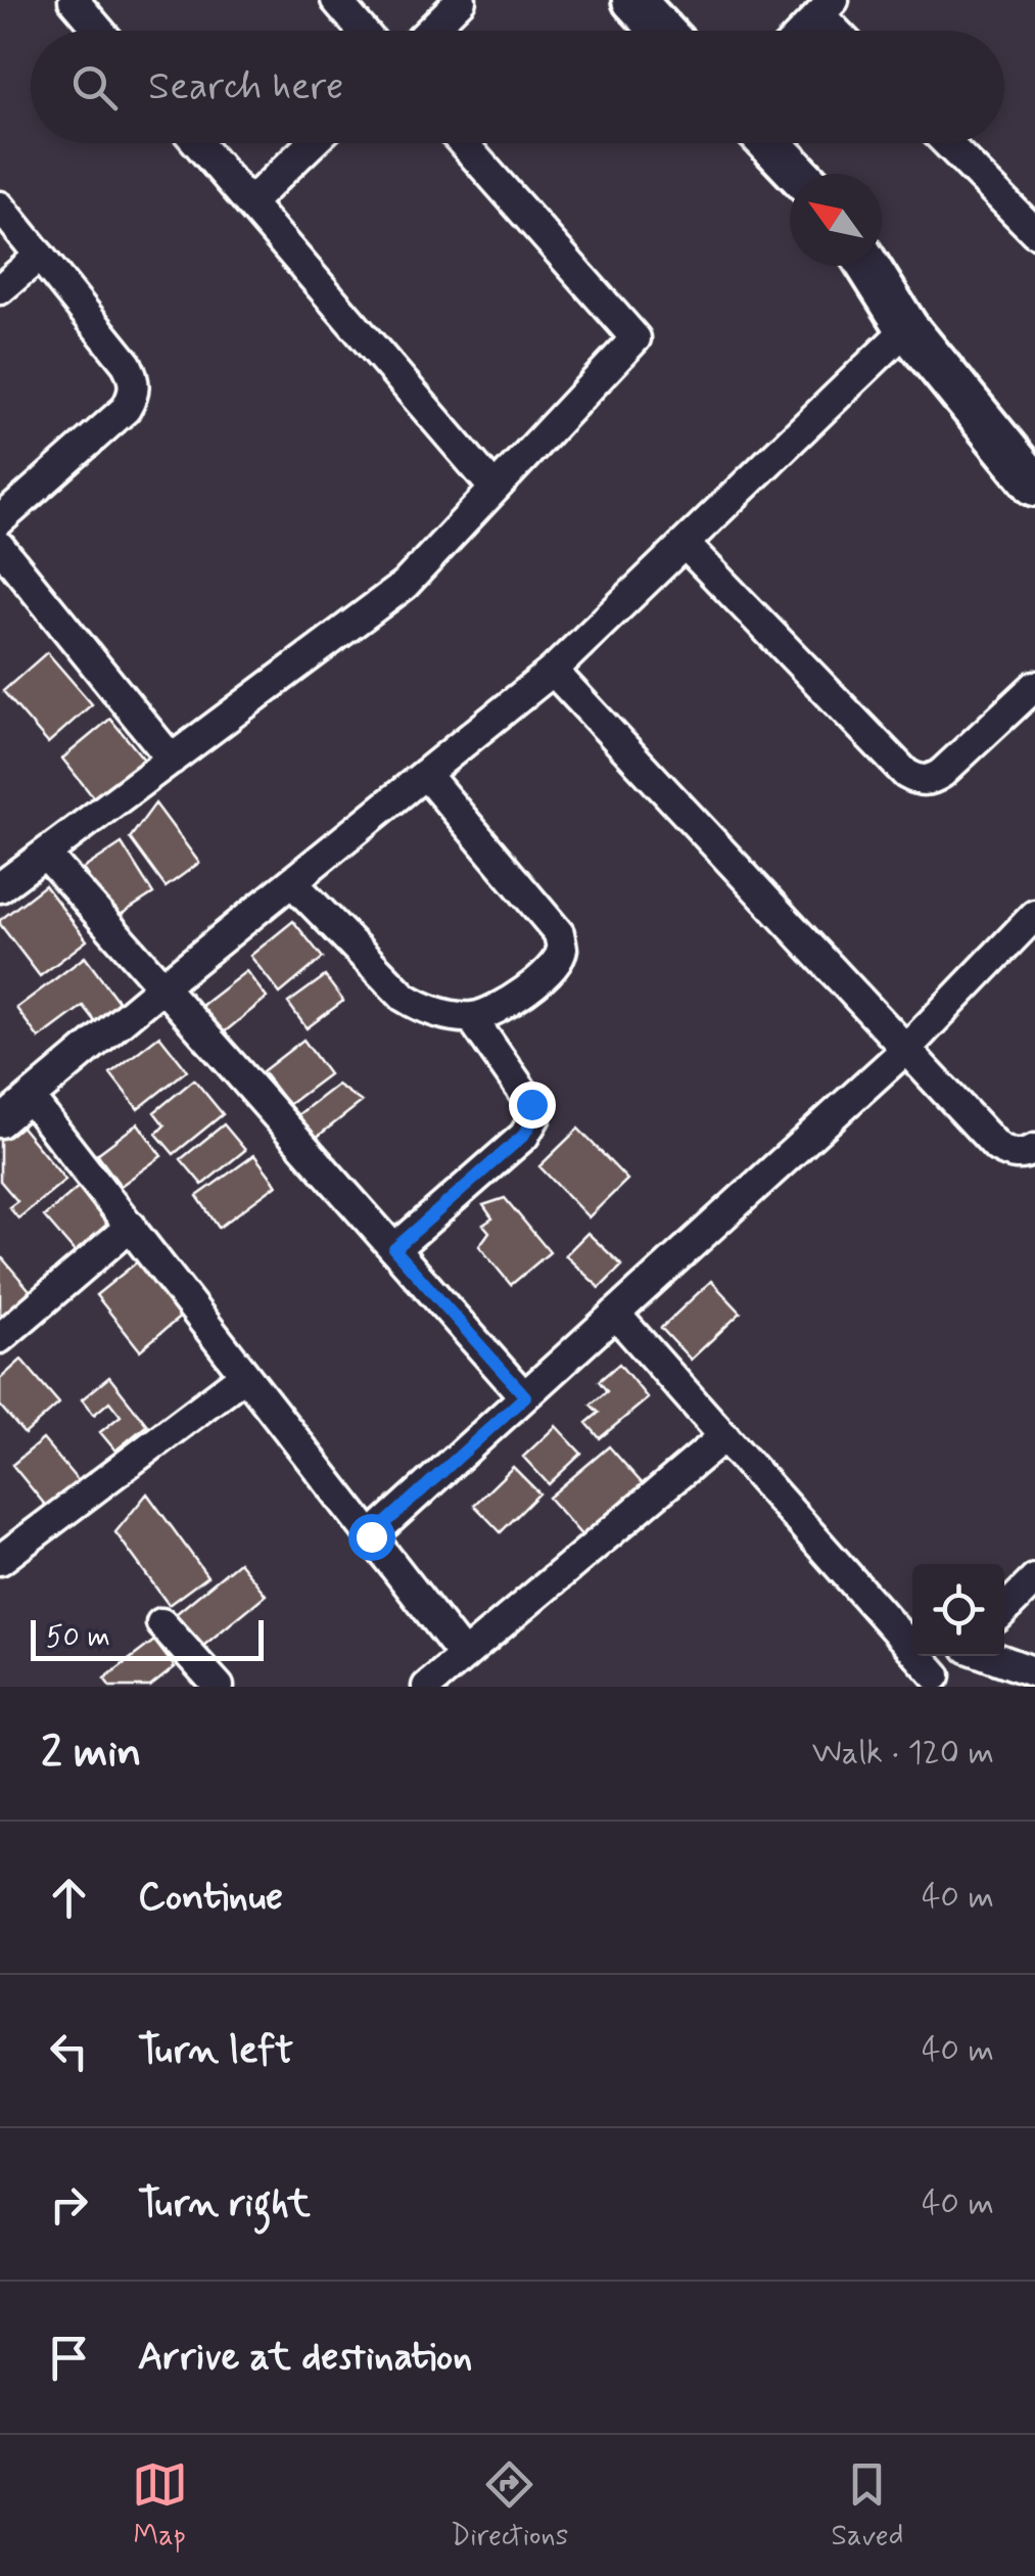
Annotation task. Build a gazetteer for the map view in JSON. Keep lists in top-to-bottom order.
{
  "scale_bar": "50 m",
  "north": "top left",
  "page": {
    "search": "Search here",
    "scale": "50 m",
    "heading": ["2 min", "Walk · 120 m"],
    "list": [
      ["Continue", "40 m"],
      ["Turn left", "40 m"],
      ["Turn right", "40 m"],
      "Arrive at destination"
    ],
    "nav": ["Map", "Directions", "Saved"]
  }
}
